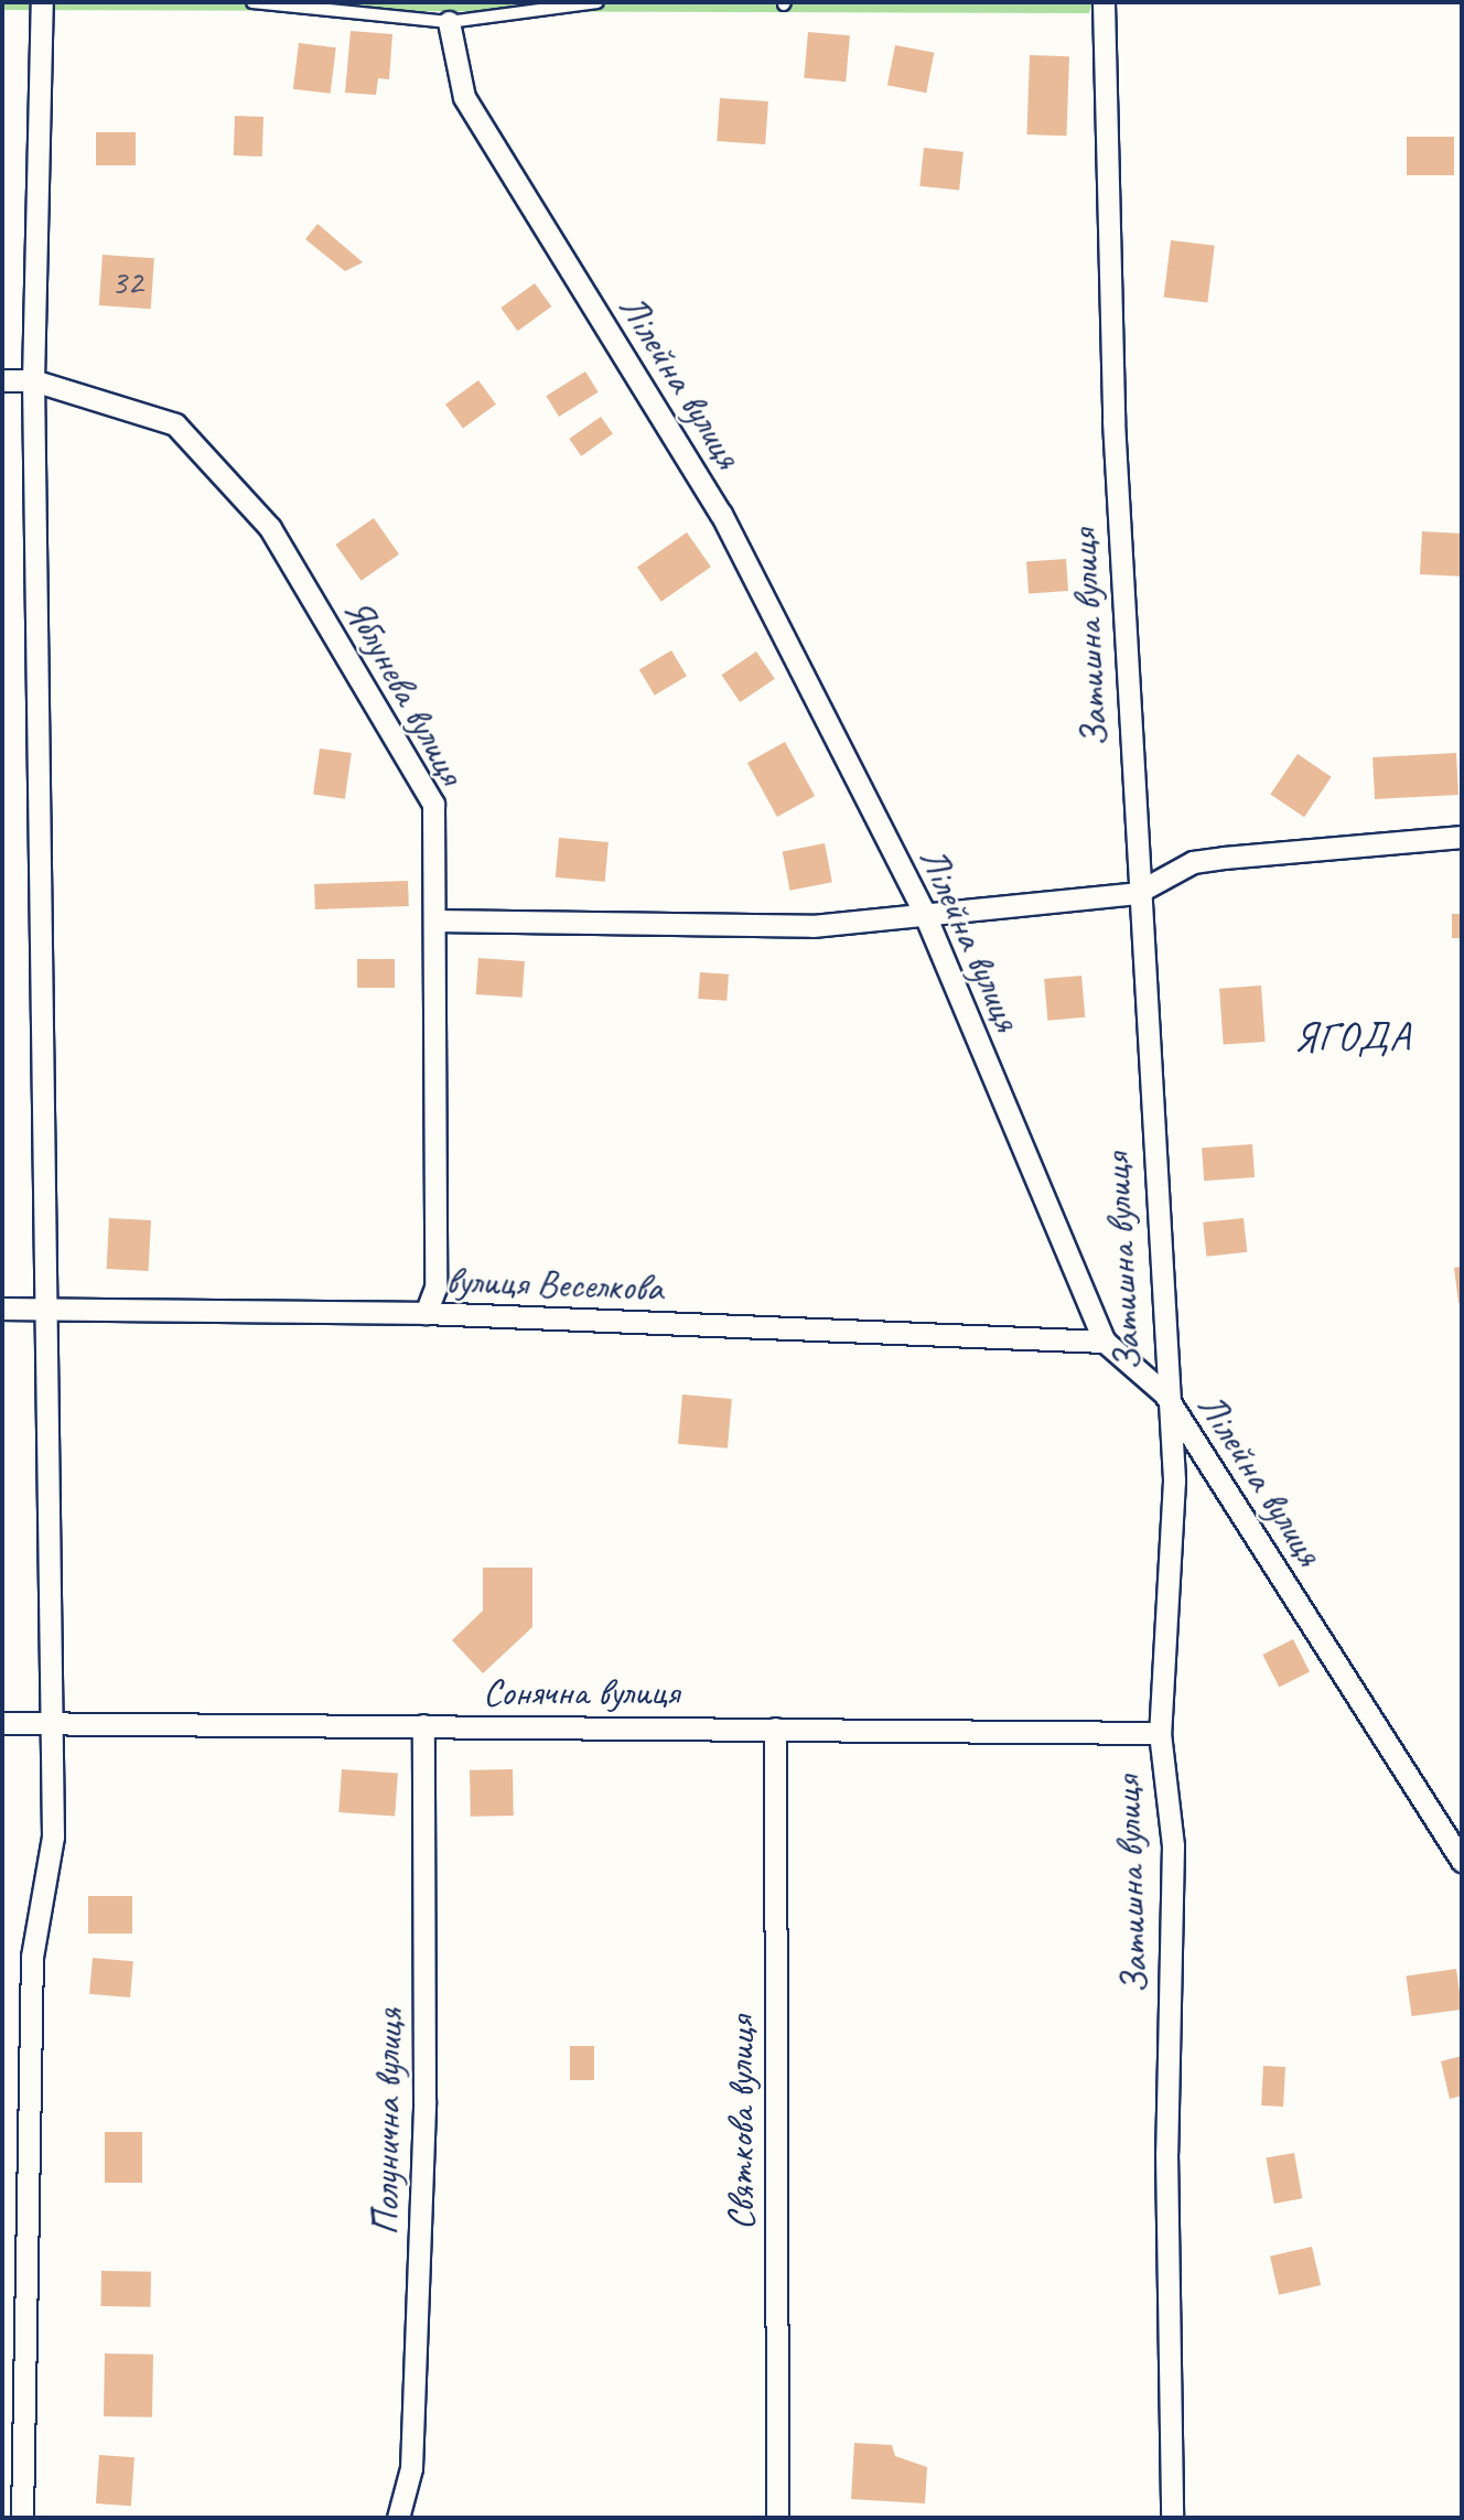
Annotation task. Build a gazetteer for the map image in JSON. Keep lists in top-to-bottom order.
{
  "streets": {
    "street": [
      "Лілейна вулиця",
      "Затишна вулиця",
      "Яблунева вулиця",
      "вулиця Веселкова",
      "Сонячна вулиця",
      "Полунична вулиця",
      "Святкова вулиця"
    ]
  },
  "crossings": [
    ["Лілейна вулиця", "Затишна вулиця"],
    ["Лілейна вулиця", "вулиця Веселкова"],
    ["Затишна вулиця", "Сонячна вулиця"],
    ["Яблунева вулиця", "вулиця Веселкова"],
    ["Сонячна вулиця", "Полунична вулиця"],
    ["Сонячна вулиця", "Святкова вулиця"]
  ],
  "districts": ["ЯГОДА"],
  "house_numbers": ["32"]
}
